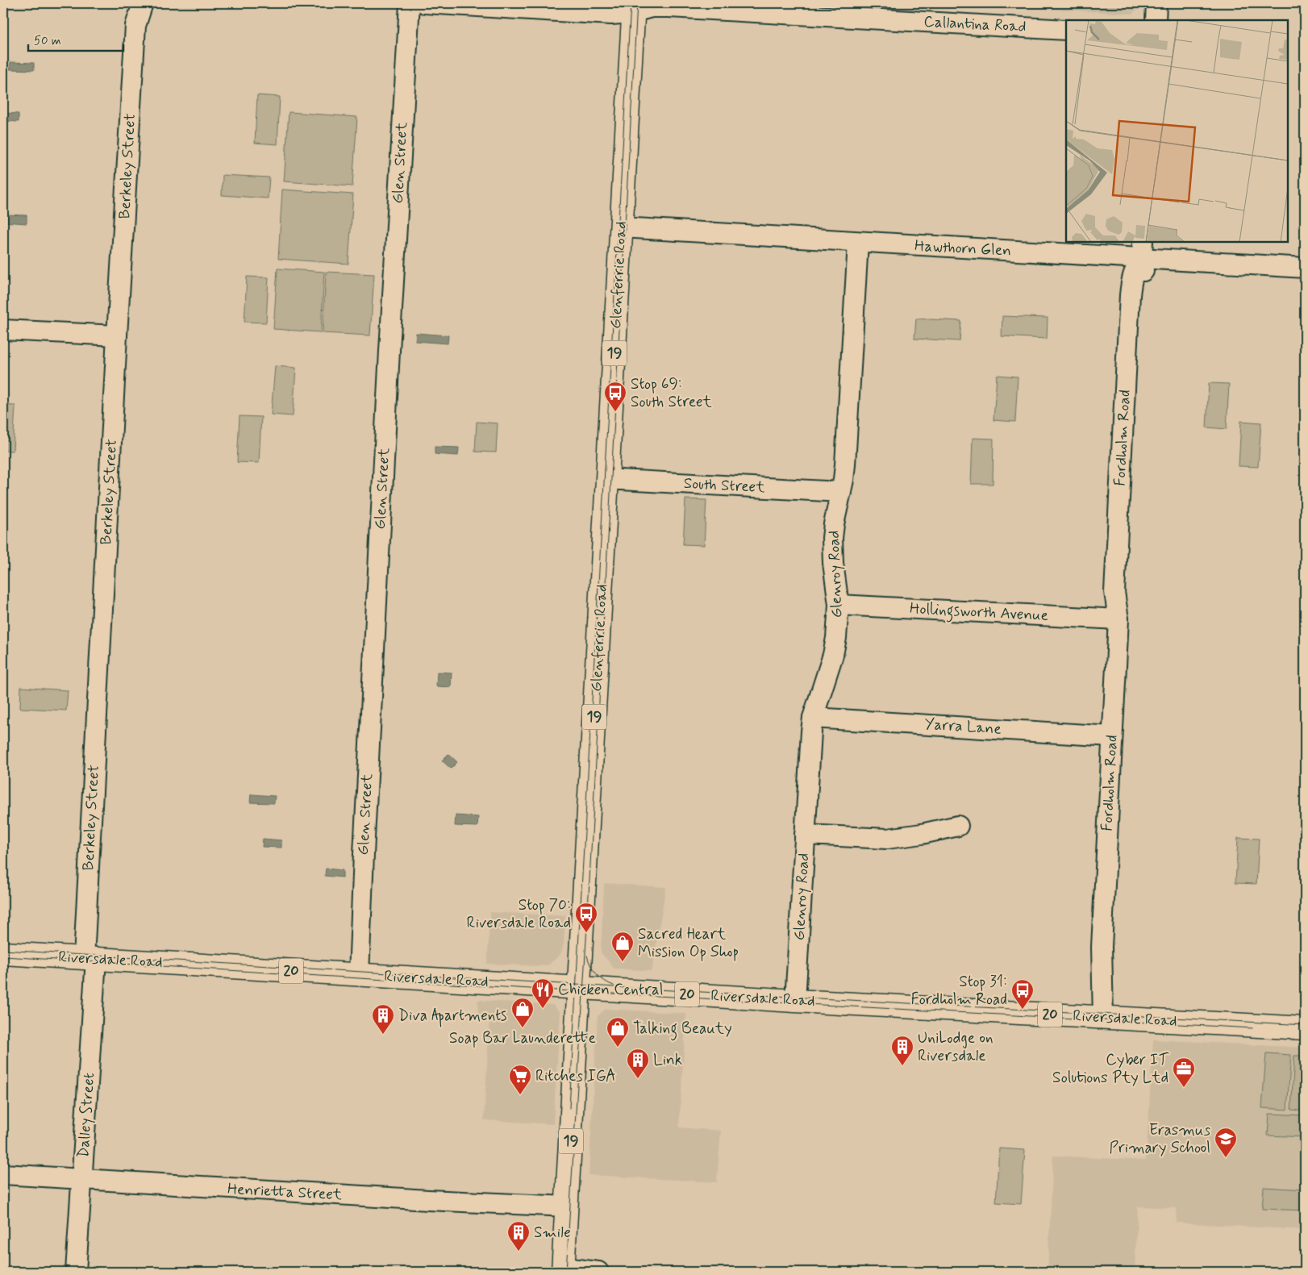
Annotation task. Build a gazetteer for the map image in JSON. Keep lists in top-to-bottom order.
{
  "streets": {
    "main road": [
      "Glenferrie Road",
      "19",
      "Riversdale Road",
      "20"
    ],
    "street": [
      "Callantina Road",
      "Glen Street",
      "Berkeley Street",
      "Hawthorn Glen",
      "Fordholm Road",
      "South Street",
      "Glenroy Road",
      "Hollingsworth Avenue",
      "Yarra Lane",
      "Dalley Street",
      "Henrietta Street"
    ]
  },
  "crossings": [
    ["Callantina Road", "Glenferrie Road"],
    ["Glen Street", "Riversdale Road"],
    ["Berkeley Street", "Riversdale Road"],
    ["Berkeley Street", "Dalley Street"],
    ["Hawthorn Glen", "Glenferrie Road"],
    ["Hawthorn Glen", "Fordholm Road"],
    ["Hawthorn Glen", "Glenroy Road"],
    ["Glenferrie Road", "South Street"],
    ["Glenferrie Road", "Riversdale Road"],
    ["Glenferrie Road", "Henrietta Street"],
    ["Fordholm Road", "Hollingsworth Avenue"],
    ["Fordholm Road", "Yarra Lane"],
    ["Fordholm Road", "Riversdale Road"],
    ["South Street", "Glenroy Road"],
    ["Glenroy Road", "Hollingsworth Avenue"],
    ["Glenroy Road", "Yarra Lane"],
    ["Glenroy Road", "Riversdale Road"],
    ["Riversdale Road", "Dalley Street"],
    ["Dalley Street", "Henrietta Street"]
  ],
  "places": {
    "bus stop": ["Stop 69: South Street", "Stop 70: Riversdale Road", "Stop 31: Fordholm Road"],
    "shop": ["Sacred Heart Mission Op Shop", "Soap Bar Launderette", "Talking Beauty"],
    "restaurant": ["Chicken Central"],
    "building": [
      "Diva Apartments",
      "UniLodge on Riversdale",
      "Link",
      "Smile"
    ],
    "office": ["Cyber IT Solutions Pty Ltd"],
    "supermarket": ["Ritches IGA"],
    "school or university": ["Erasmus Primary School"]
  },
  "scale_bar": "50 m"
}
